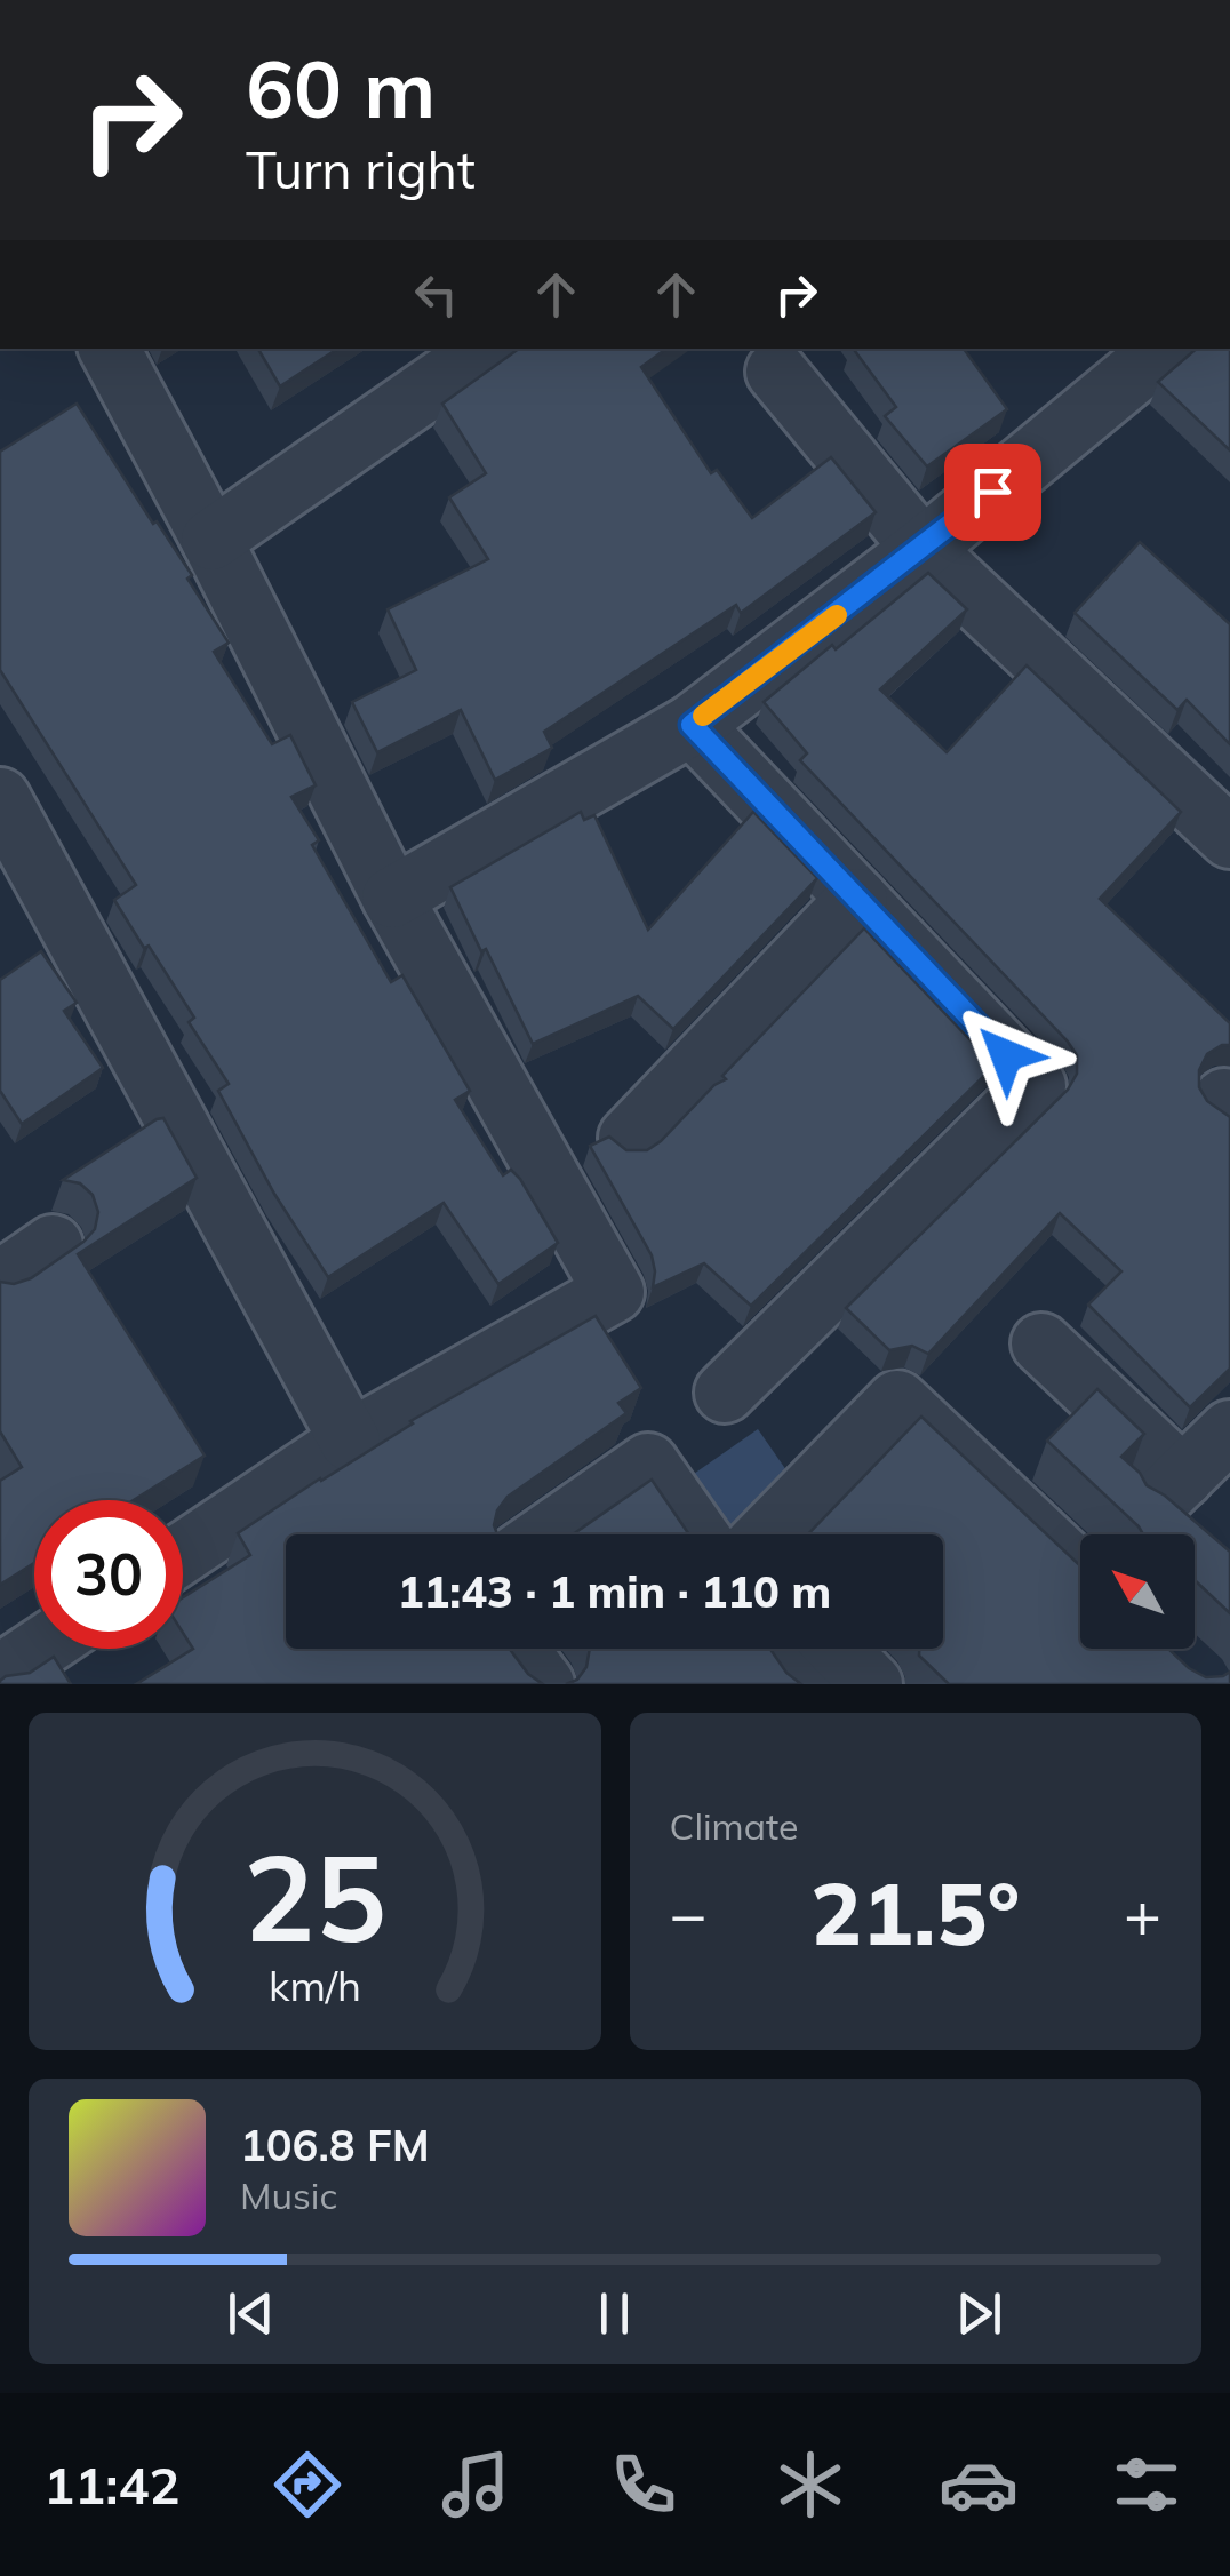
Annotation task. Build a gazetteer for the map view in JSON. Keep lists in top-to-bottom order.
{
  "north": "top left",
  "page": {
    "turn": ["60 m", "Turn right"],
    "limit": "30",
    "trip": "11:43 · 1 min · 110 m",
    "tile": "Climate",
    "heat": ["−", "21.5°", "+"],
    "song": ["106.8 FM", "Music"],
    "tabs": "11:42",
    "gauge": ["25", "km/h"]
  }
}
